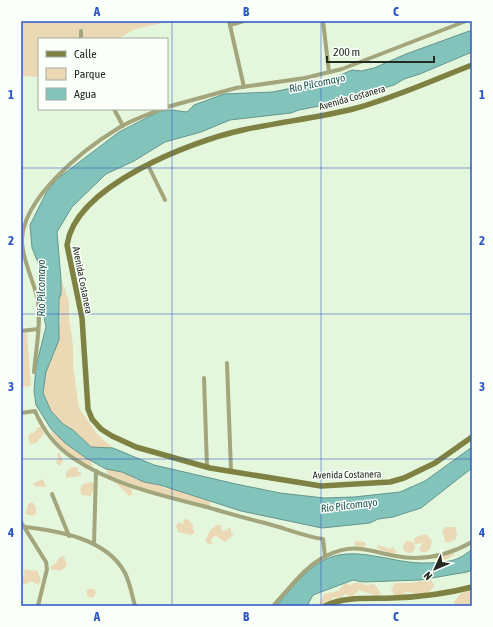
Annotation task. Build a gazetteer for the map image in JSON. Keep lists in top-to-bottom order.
{
  "streets": {
    "street": ["Avenida Costanera"]
  },
  "water": ["Río Pilcomayo"],
  "legend": ["Calle", "Parque", "Agua"],
  "scale_bar": "200 m",
  "north": "bottom left",
  "grid": {
    "columns": ["A", "B", "C"],
    "rows": [
      "1",
      "2",
      "3",
      "4"
    ]
  }
}
